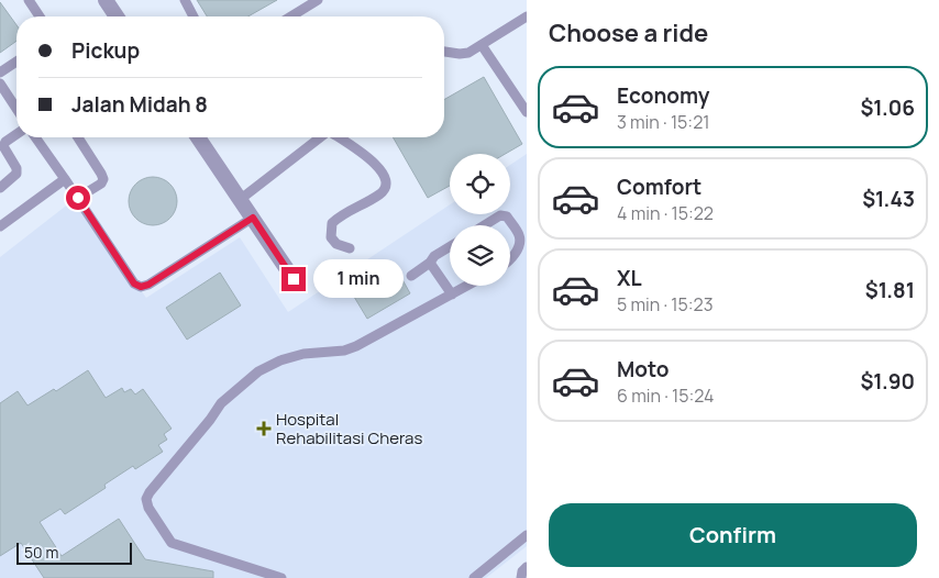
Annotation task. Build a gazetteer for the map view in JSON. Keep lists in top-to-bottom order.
{
  "places": {
    "health": ["Hospital Rehabilitasi Cheras"]
  },
  "scale_bar": "50 m",
  "page": {
    "heading": "Choose a ride",
    "banner": ["Pickup", "Jalan Midah 8"],
    "list": [
      {
        "name": "Economy",
        "note": "3 min · 15:21",
        "value": "$1.06"
      },
      {
        "name": "Comfort",
        "note": "4 min · 15:22",
        "value": "$1.43"
      },
      {
        "name": "XL",
        "note": "5 min · 15:23",
        "value": "$1.81"
      },
      {
        "name": "Moto",
        "note": "6 min · 15:24",
        "value": "$1.90"
      }
    ],
    "bubble": "1 min",
    "buttons": "Confirm",
    "scale": "50 m"
  }
}
